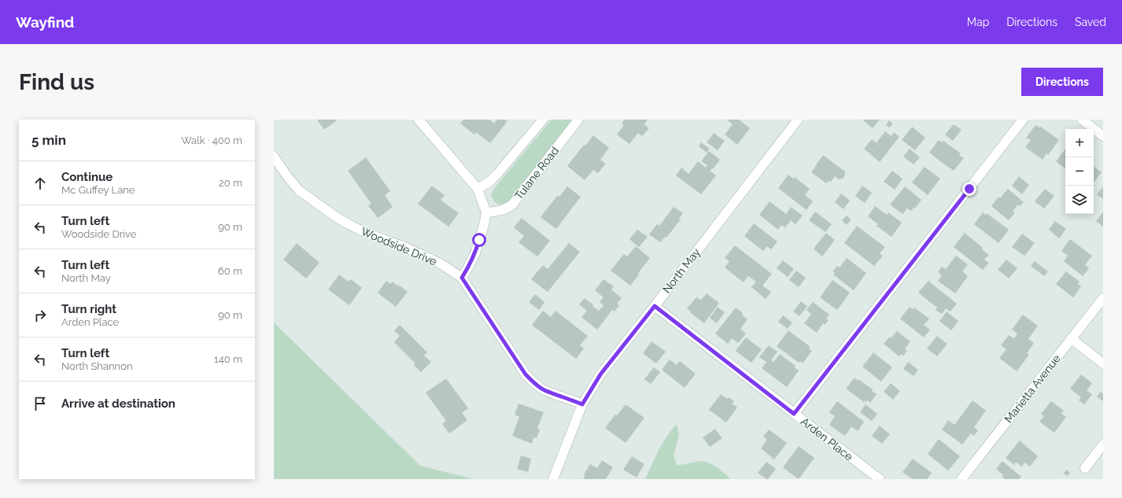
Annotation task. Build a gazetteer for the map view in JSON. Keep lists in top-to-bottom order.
{
  "streets": {
    "street": [
      "Tulane Road",
      "Woodside Drive",
      "North May",
      "Marietta Avenue",
      "Arden Place"
    ]
  },
  "crossings": [
    ["Woodside Drive", "North May"],
    ["North May", "Arden Place"]
  ],
  "page": {
    "header": "Wayfind",
    "nav": ["Map", "Directions", "Saved"],
    "buttons": "Directions",
    "title": "Find us",
    "heading": ["5 min", "Walk · 400 m"],
    "map_buttons": ["+", "−"],
    "list": [
      ["Continue", "Mc Guffey Lane", "20 m"],
      ["Turn left", "Woodside Drive", "90 m"],
      ["Turn left", "North May", "60 m"],
      ["Turn right", "Arden Place", "90 m"],
      ["Turn left", "North Shannon", "140 m"],
      "Arrive at destination"
    ]
  }
}
